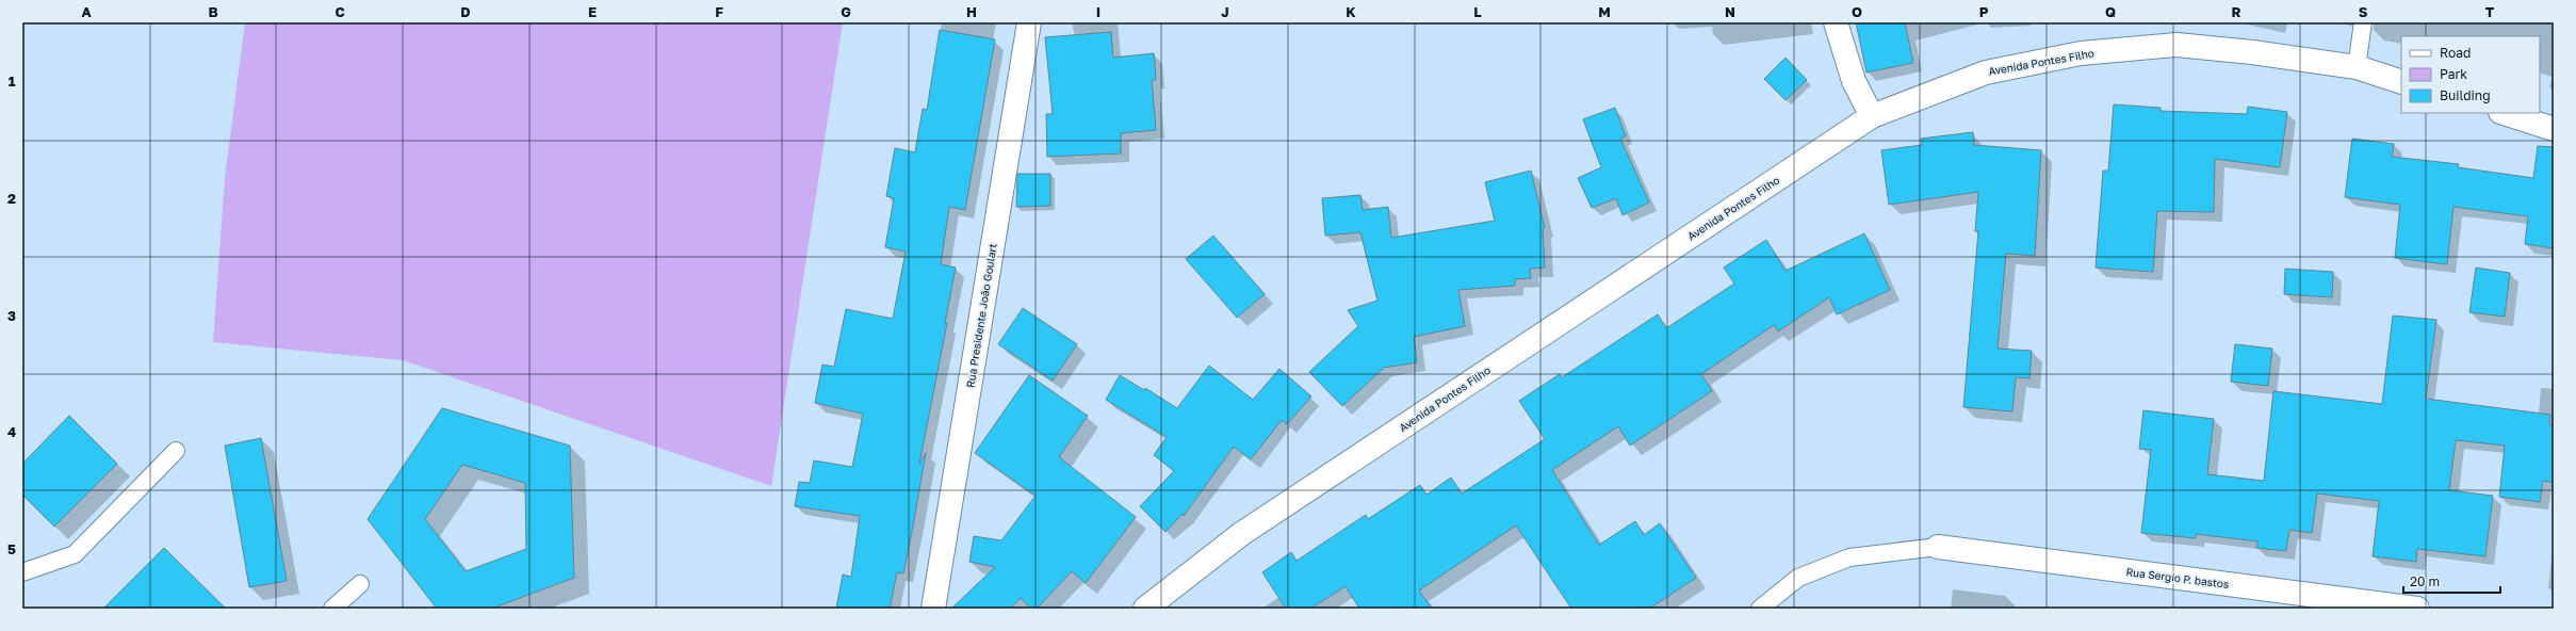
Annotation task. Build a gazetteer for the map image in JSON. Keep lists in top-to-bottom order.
{
  "streets": {
    "street": ["Avenida Pontes Filho", "Rua Presidente João Goulart", "Rua Sergio P. bastos"]
  },
  "legend": ["Road", "Park", "Building"],
  "scale_bar": "20 m",
  "grid": {
    "columns": [
      "A",
      "B",
      "C",
      "D",
      "E",
      "F",
      "G",
      "H",
      "I",
      "J",
      "K",
      "L",
      "M",
      "N",
      "O",
      "P",
      "Q",
      "R",
      "S",
      "T"
    ],
    "rows": [
      "1",
      "2",
      "3",
      "4",
      "5"
    ]
  }
}
